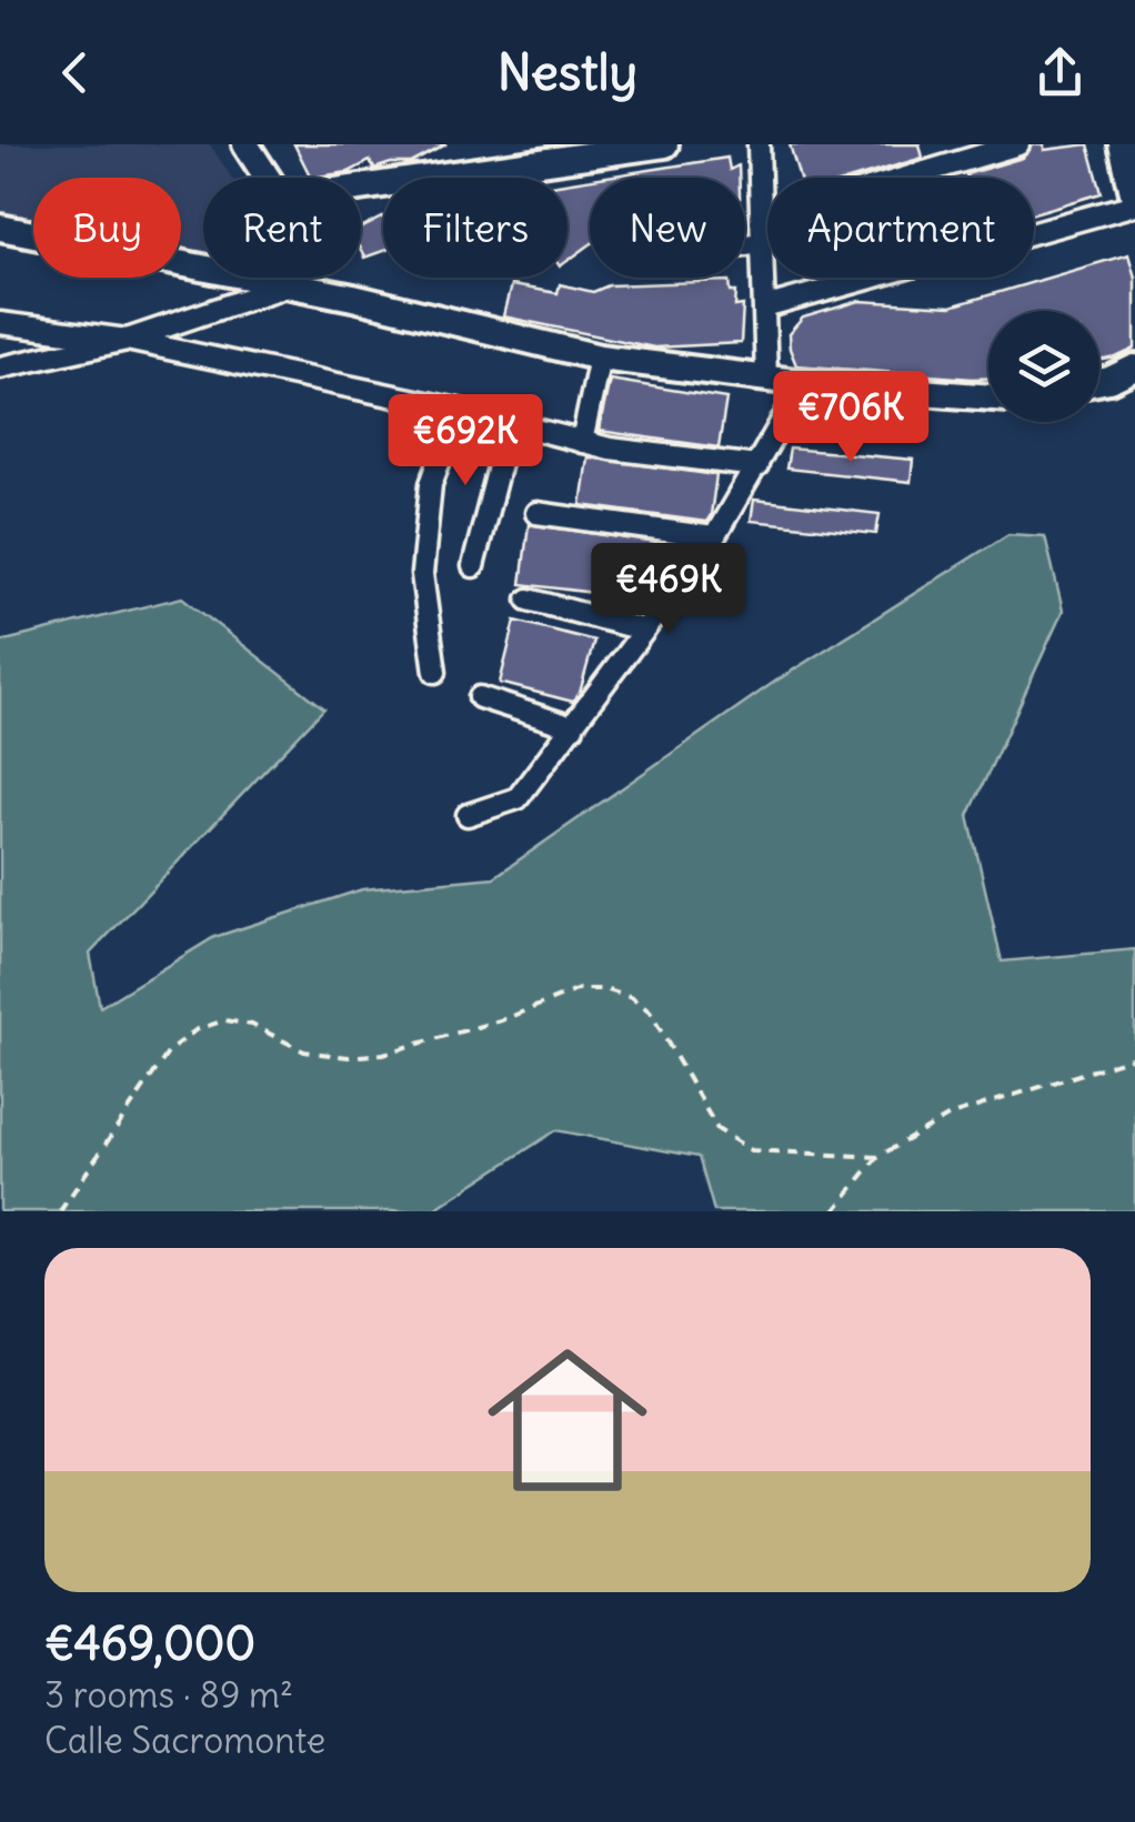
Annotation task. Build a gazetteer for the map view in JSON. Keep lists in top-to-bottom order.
{
  "page": {
    "header": "Nestly",
    "chip": [
      "Buy",
      "Rent",
      "Filters",
      "New",
      "Apartment"
    ],
    "price": ["€706K", "€692K", "€469K"],
    "list": [
      {
        "name": "€469,000",
        "note": "3 rooms · 89 m² · Calle Sacromonte"
      }
    ]
  }
}
